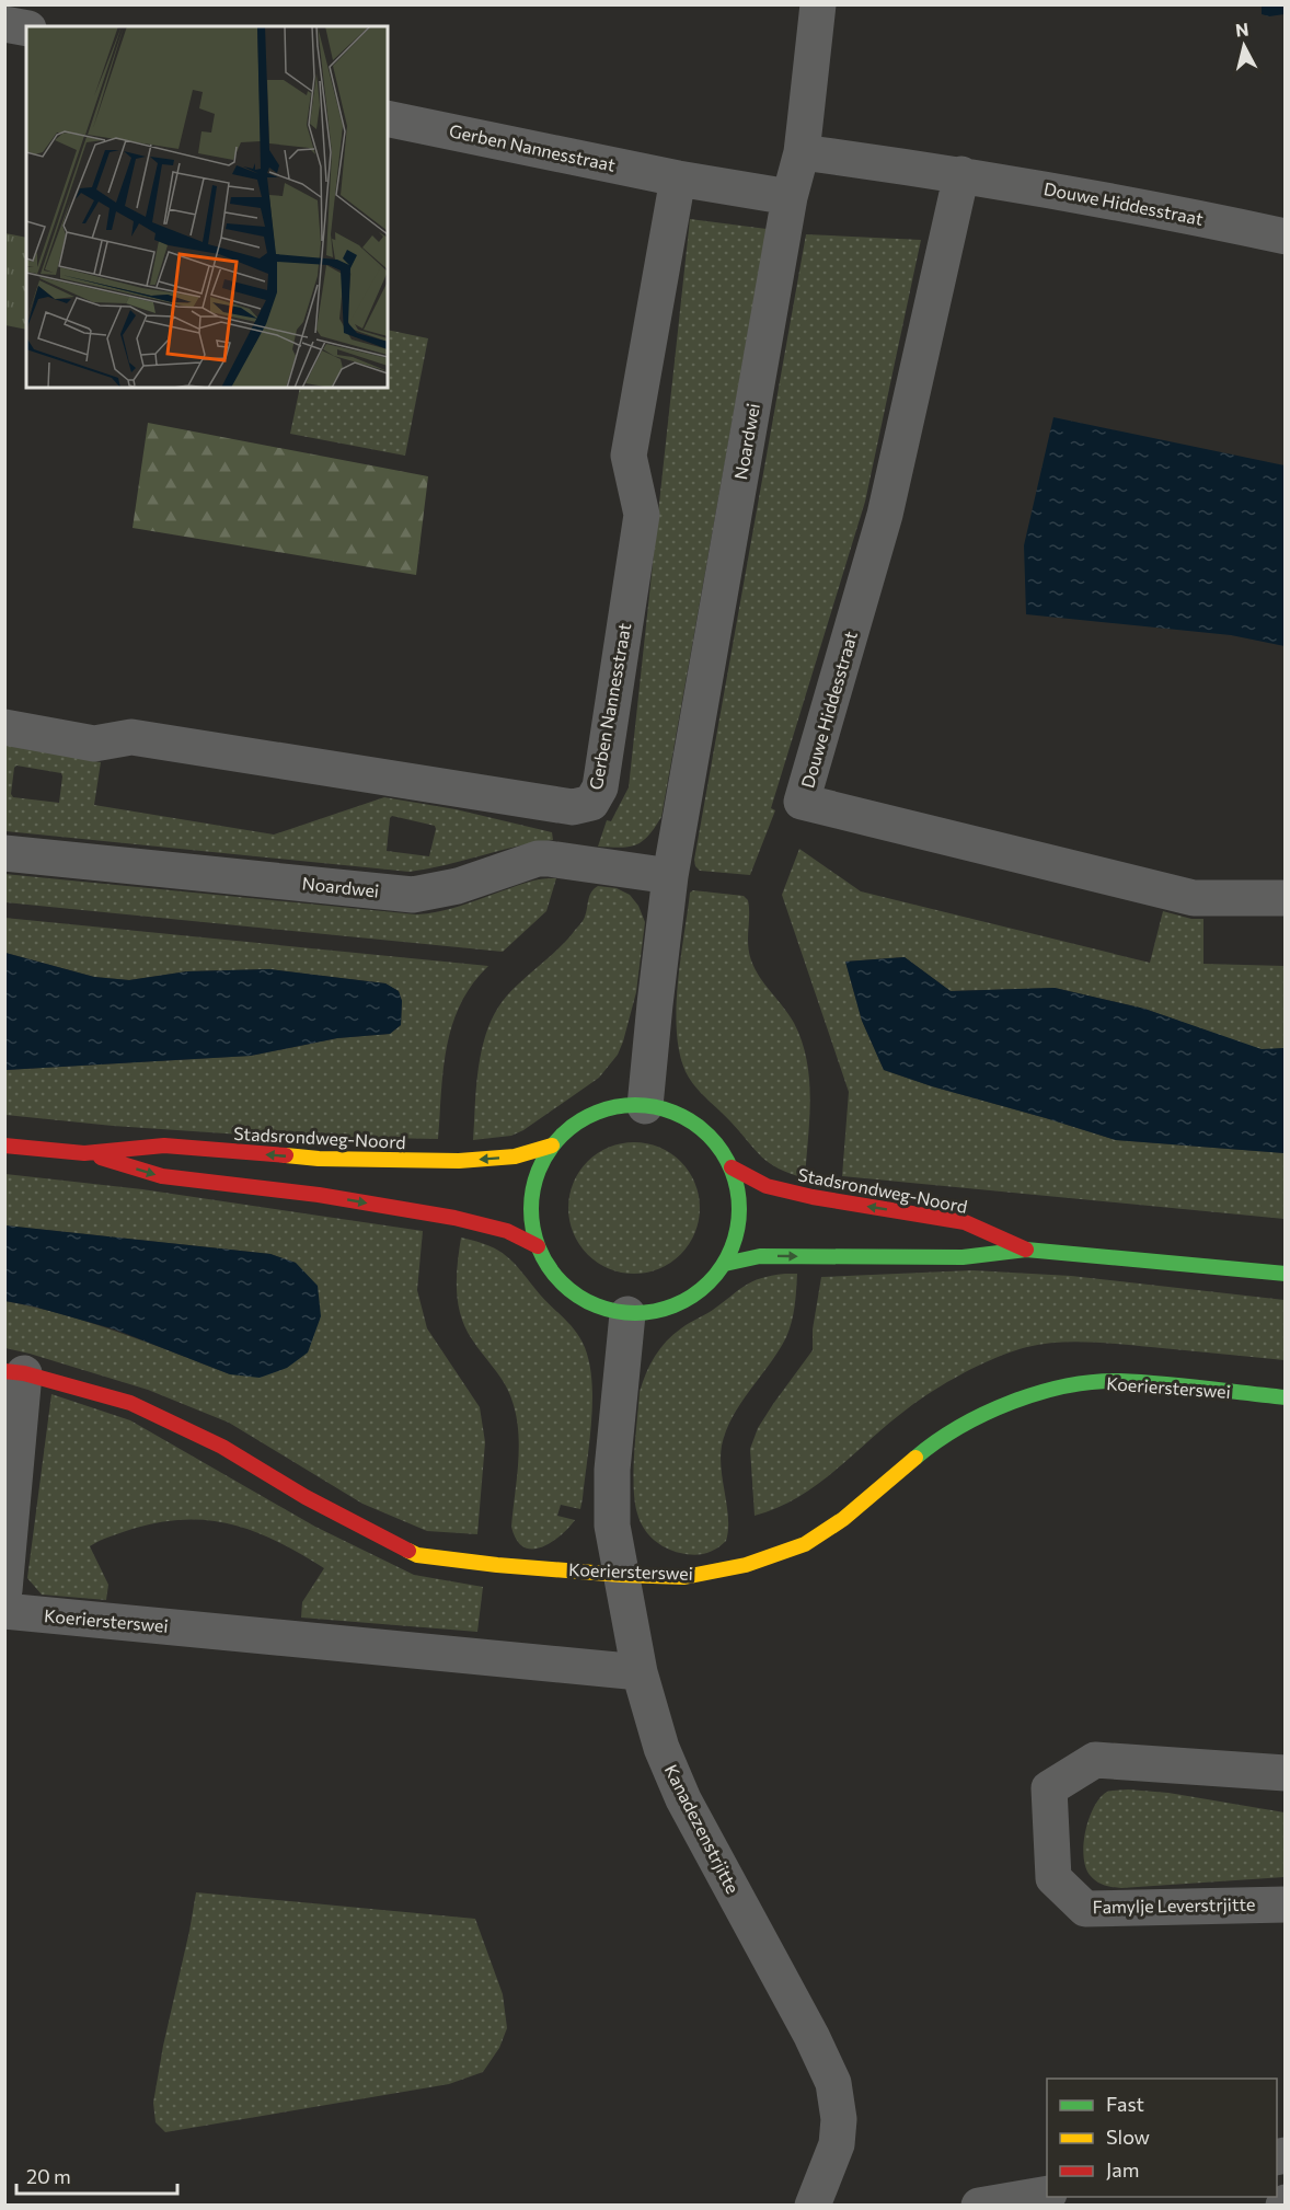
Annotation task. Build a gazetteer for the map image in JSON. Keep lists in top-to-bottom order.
{
  "streets": {
    "main road": ["Stadsrondweg-Noord", "Koeriersterswei"],
    "street": [
      "Gerben Nannesstraat",
      "Douwe Hiddesstraat",
      "Noardwei",
      "Kanadezenstrjitte",
      "Famylje Leverstrjitte"
    ]
  },
  "crossings": [
    ["Gerben Nannesstraat", "Noardwei"],
    ["Douwe Hiddesstraat", "Noardwei"],
    ["Noardwei", "Stadsrondweg-Noord"],
    ["Noardwei", "Kanadezenstrjitte"],
    ["Stadsrondweg-Noord", "Kanadezenstrjitte"],
    ["Koeriersterswei", "Kanadezenstrjitte"]
  ],
  "legend": ["Fast", "Slow", "Jam"],
  "scale_bar": "20 m",
  "north": "top"
}
